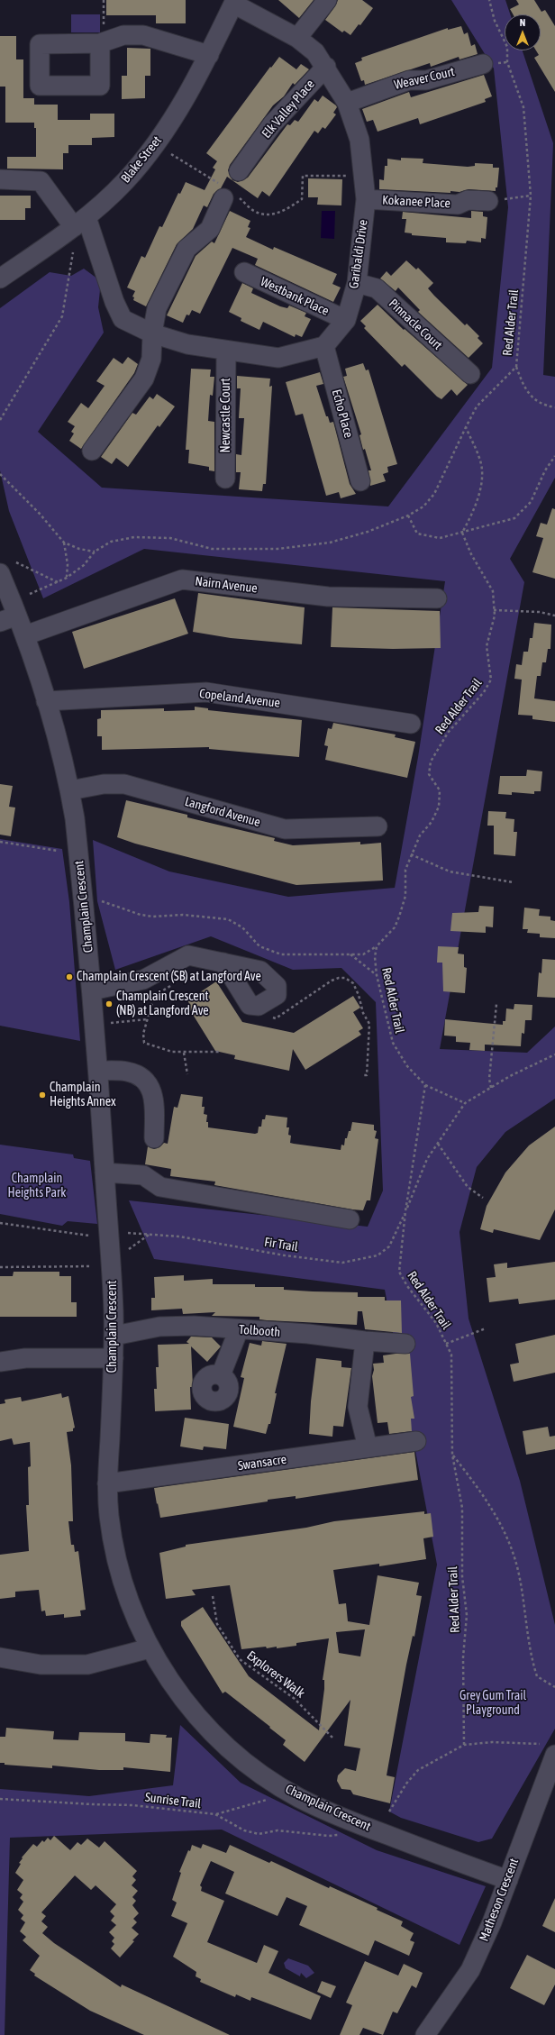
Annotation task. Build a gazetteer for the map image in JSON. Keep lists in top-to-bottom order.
{
  "streets": {
    "street": [
      "Weaver Court",
      "Elk Valley Place",
      "Blake Street",
      "Kokanee Place",
      "Garibaldi Drive",
      "Westbank Place",
      "Pinnacle Court",
      "Echo Place",
      "Newcastle Court",
      "Nairn Avenue",
      "Copeland Avenue",
      "Langford Avenue",
      "Champlain Crescent",
      "Tolbooth",
      "Swansacre",
      "Matheson Crescent"
    ],
    "path": [
      "Red Alder Trail",
      "Fir Trail",
      "Explorers Walk",
      "Sunrise Trail"
    ]
  },
  "crossings": [
    ["Weaver Court", "Garibaldi Drive"],
    ["Elk Valley Place", "Garibaldi Drive"],
    ["Blake Street", "Garibaldi Drive"],
    ["Kokanee Place", "Garibaldi Drive"],
    ["Garibaldi Drive", "Westbank Place"],
    ["Garibaldi Drive", "Pinnacle Court"],
    ["Garibaldi Drive", "Echo Place"],
    ["Red Alder Trail", "Fir Trail"],
    ["Nairn Avenue", "Champlain Crescent"],
    ["Copeland Avenue", "Champlain Crescent"],
    ["Langford Avenue", "Champlain Crescent"],
    ["Champlain Crescent", "Tolbooth"],
    ["Champlain Crescent", "Swansacre"],
    ["Champlain Crescent", "Matheson Crescent"]
  ],
  "parks": ["Champlain Heights Park", "Grey Gum Trail Playground"],
  "places": ["Champlain Crescent (SB) at Langford Ave", "Champlain Crescent (NB) at Langford Ave", "Champlain Heights Annex"],
  "north": "top"
}
